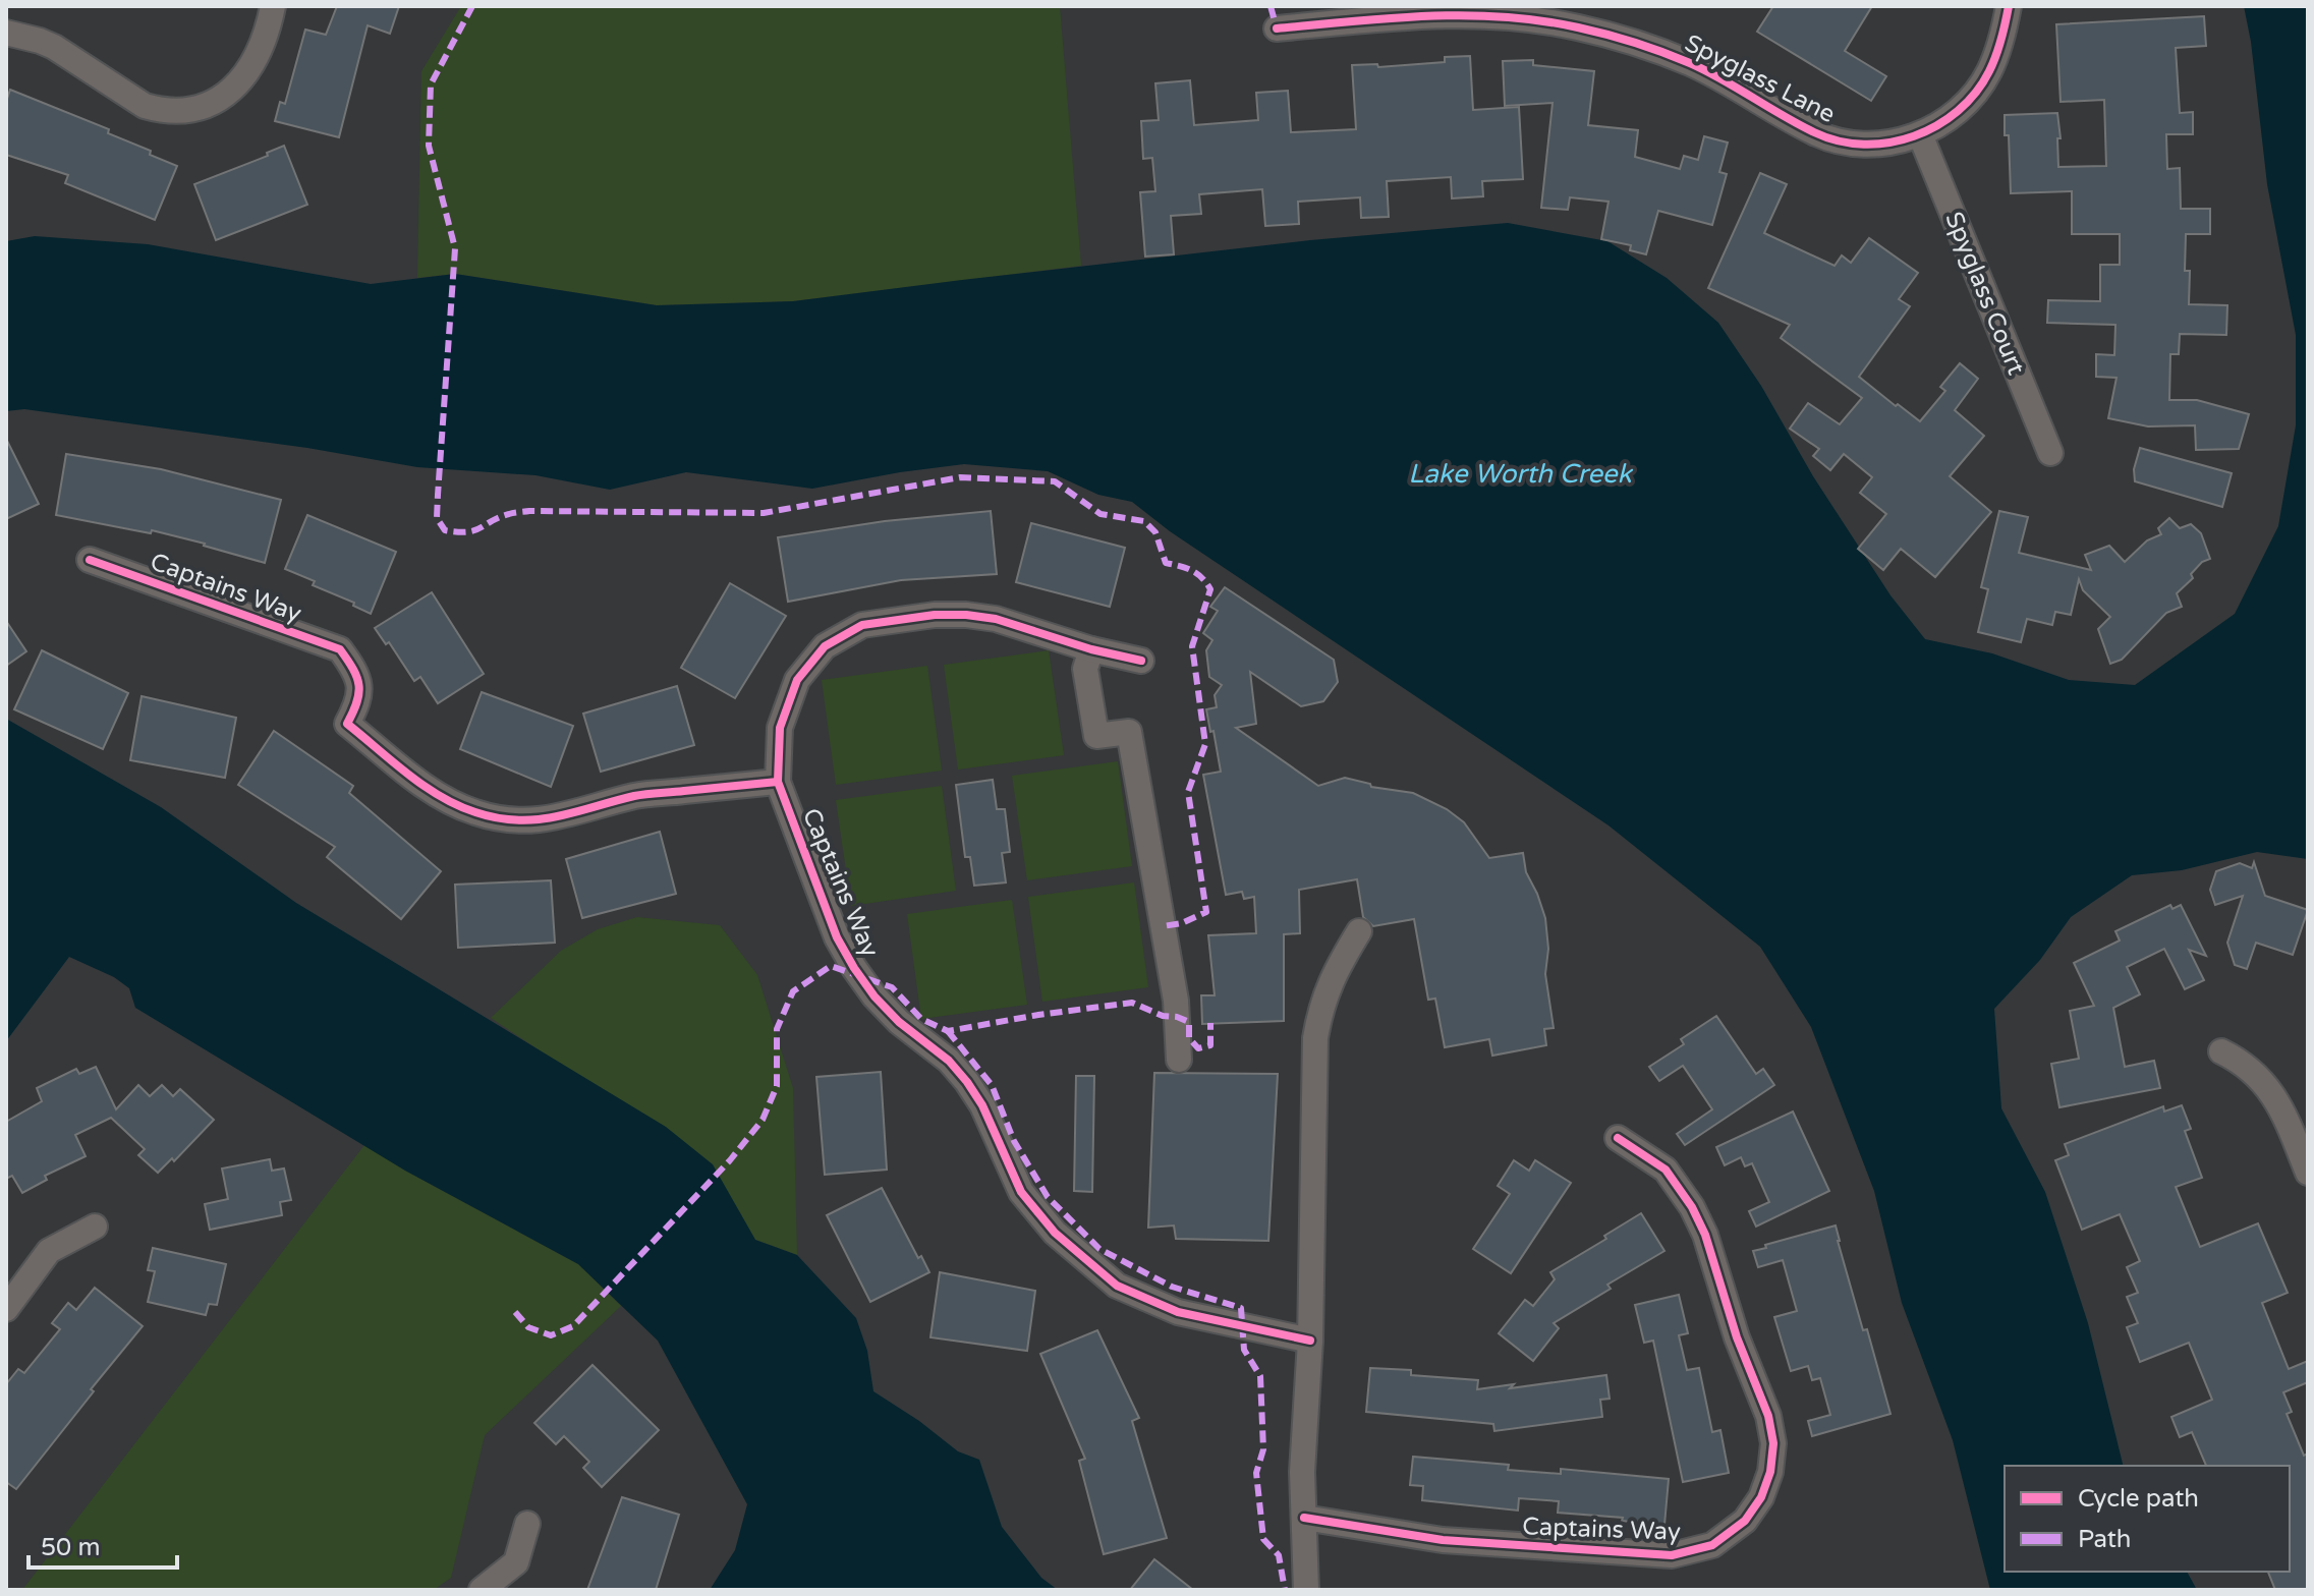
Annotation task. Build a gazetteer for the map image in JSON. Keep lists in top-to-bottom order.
{
  "streets": {
    "street": ["Spyglass Lane", "Spyglass Court", "Captains Way"]
  },
  "crossings": [
    ["Spyglass Lane", "Spyglass Court"]
  ],
  "water": ["Lake Worth Creek"],
  "legend": ["Cycle path", "Path"],
  "scale_bar": "50 m"
}
